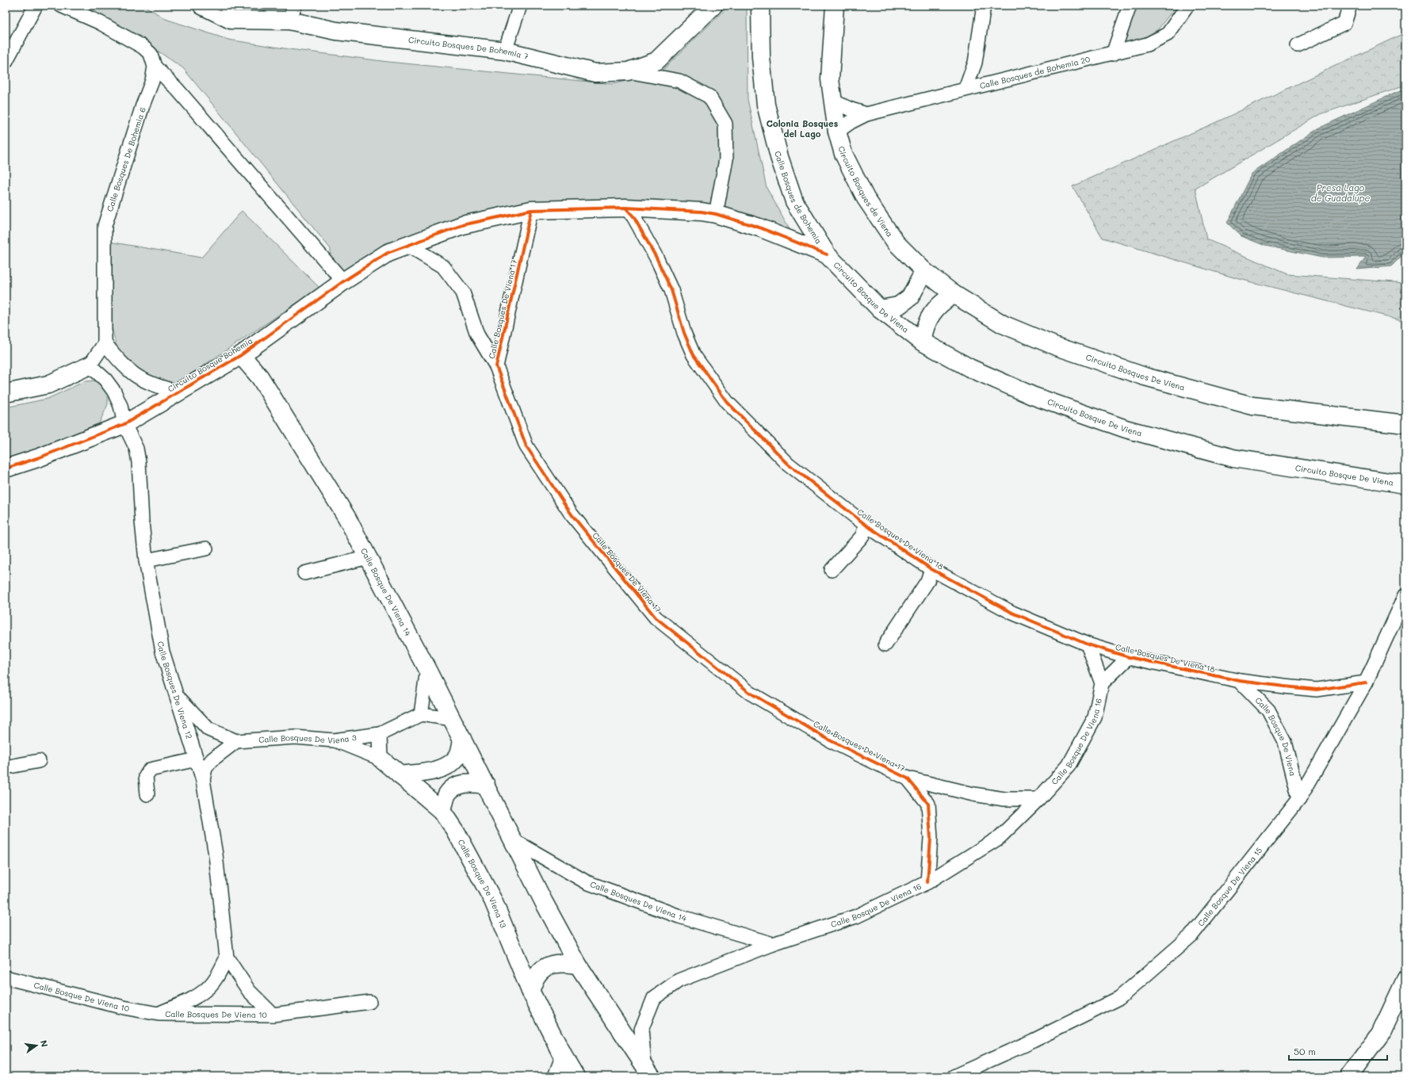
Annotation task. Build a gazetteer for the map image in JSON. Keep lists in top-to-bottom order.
{
  "streets": {
    "street": [
      "Circuito Bosques De Bohemia 7",
      "Calle Bosques de Bohemia 20",
      "Calle Bosques De Bohemia 6",
      "Circuito Bosques de Viena",
      "Calle Bosques de Bohemia",
      "Circuito Bosque De Viena",
      "Calle Bosques De Viena 17",
      "Circuito Bosque Bohemia",
      "Circuito Bosques De Viena",
      "Calle Bosques De Viena 18",
      "Calle Bosque De Viena 14",
      "Calle Bosques De Viena 12",
      "Calle Bosque De Viena",
      "Calle Bosques De Viena 3",
      "Calle Bosque De Viena 16",
      "Calle Bosque De Viena 13",
      "Calle Bosque De Viena 15",
      "Calle Bosques De Viena 14",
      "Calle Bosque De Viena 10",
      "Calle Bosques De Viena 10"
    ]
  },
  "crossings": [
    ["Calle Bosques de Bohemia 20", "Circuito Bosques de Viena"],
    ["Circuito Bosques de Viena", "Circuito Bosques De Viena"],
    ["Calle Bosques de Bohemia", "Circuito Bosque De Viena"],
    ["Calle Bosques de Bohemia", "Circuito Bosque Bohemia"],
    ["Circuito Bosque De Viena", "Circuito Bosque Bohemia"],
    ["Calle Bosques De Viena 17", "Circuito Bosque Bohemia"],
    ["Calle Bosques De Viena 17", "Calle Bosque De Viena 16"],
    ["Circuito Bosque Bohemia", "Calle Bosques De Viena 18"],
    ["Circuito Bosque Bohemia", "Calle Bosque De Viena 14"],
    ["Circuito Bosque Bohemia", "Calle Bosques De Viena 12"],
    ["Calle Bosques De Viena 18", "Calle Bosque De Viena"],
    ["Calle Bosques De Viena 18", "Calle Bosque De Viena 15"],
    ["Calle Bosque De Viena 14", "Calle Bosques De Viena 3"],
    ["Calle Bosque De Viena 14", "Calle Bosque De Viena 13"],
    ["Calle Bosque De Viena 14", "Calle Bosques De Viena 14"],
    ["Calle Bosques De Viena 12", "Calle Bosques De Viena 3"],
    ["Calle Bosques De Viena 12", "Calle Bosques De Viena 10"],
    ["Calle Bosque De Viena", "Calle Bosque De Viena 15"],
    ["Calle Bosques De Viena 3", "Calle Bosque De Viena 13"],
    ["Calle Bosque De Viena 16", "Calle Bosques De Viena 14"],
    ["Calle Bosque De Viena 10", "Calle Bosques De Viena 10"]
  ],
  "districts": ["Colonia Bosques del Lago"],
  "water": ["Presa Lago de Guadalupe"],
  "scale_bar": "50 m",
  "north": "right"
}
